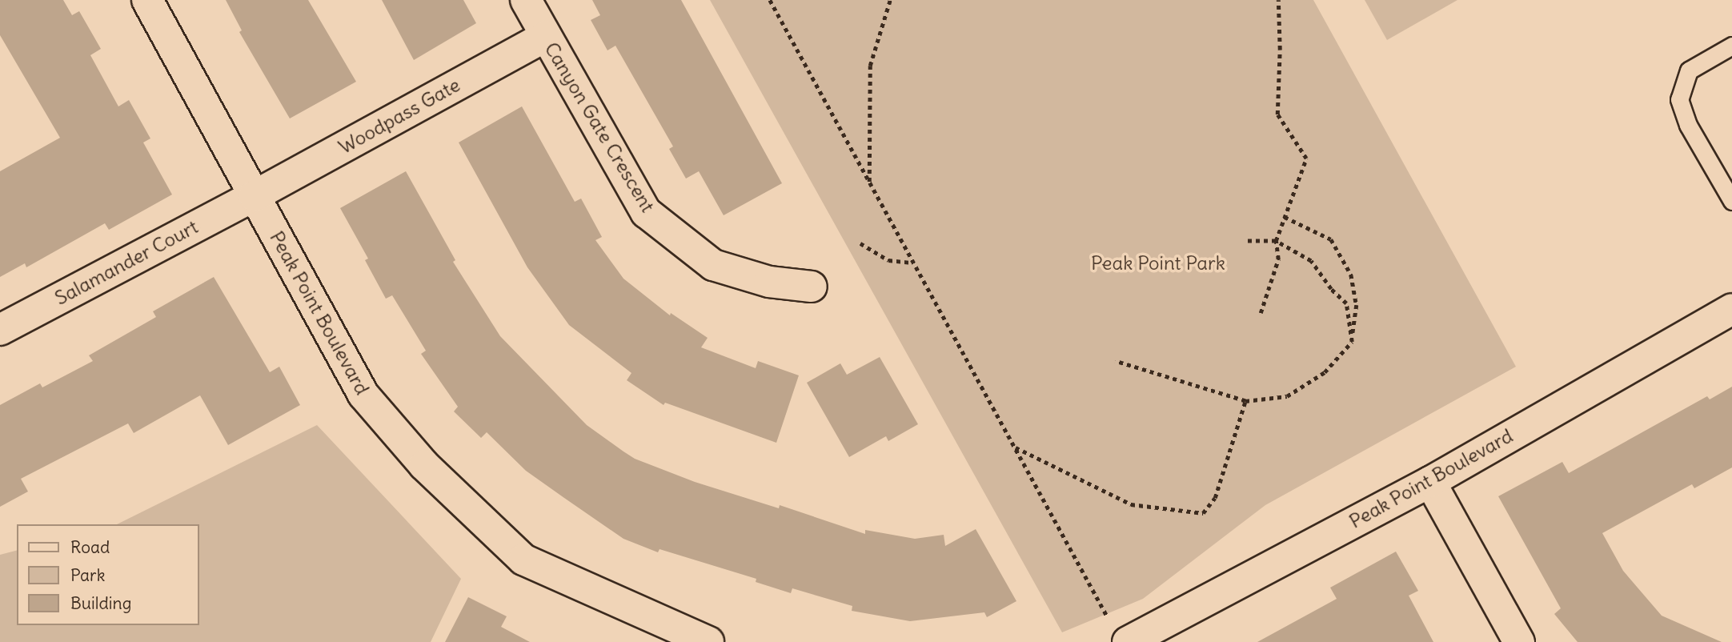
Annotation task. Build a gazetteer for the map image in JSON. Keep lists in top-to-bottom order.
{
  "streets": {
    "street": [
      "Woodpass Gate",
      "Canyon Gate Crescent",
      "Salamander Court",
      "Peak Point Boulevard"
    ]
  },
  "crossings": [
    ["Woodpass Gate", "Canyon Gate Crescent"],
    ["Woodpass Gate", "Salamander Court"],
    ["Woodpass Gate", "Peak Point Boulevard"],
    ["Salamander Court", "Peak Point Boulevard"]
  ],
  "parks": ["Peak Point Park"],
  "legend": ["Road", "Park", "Building"]
}
